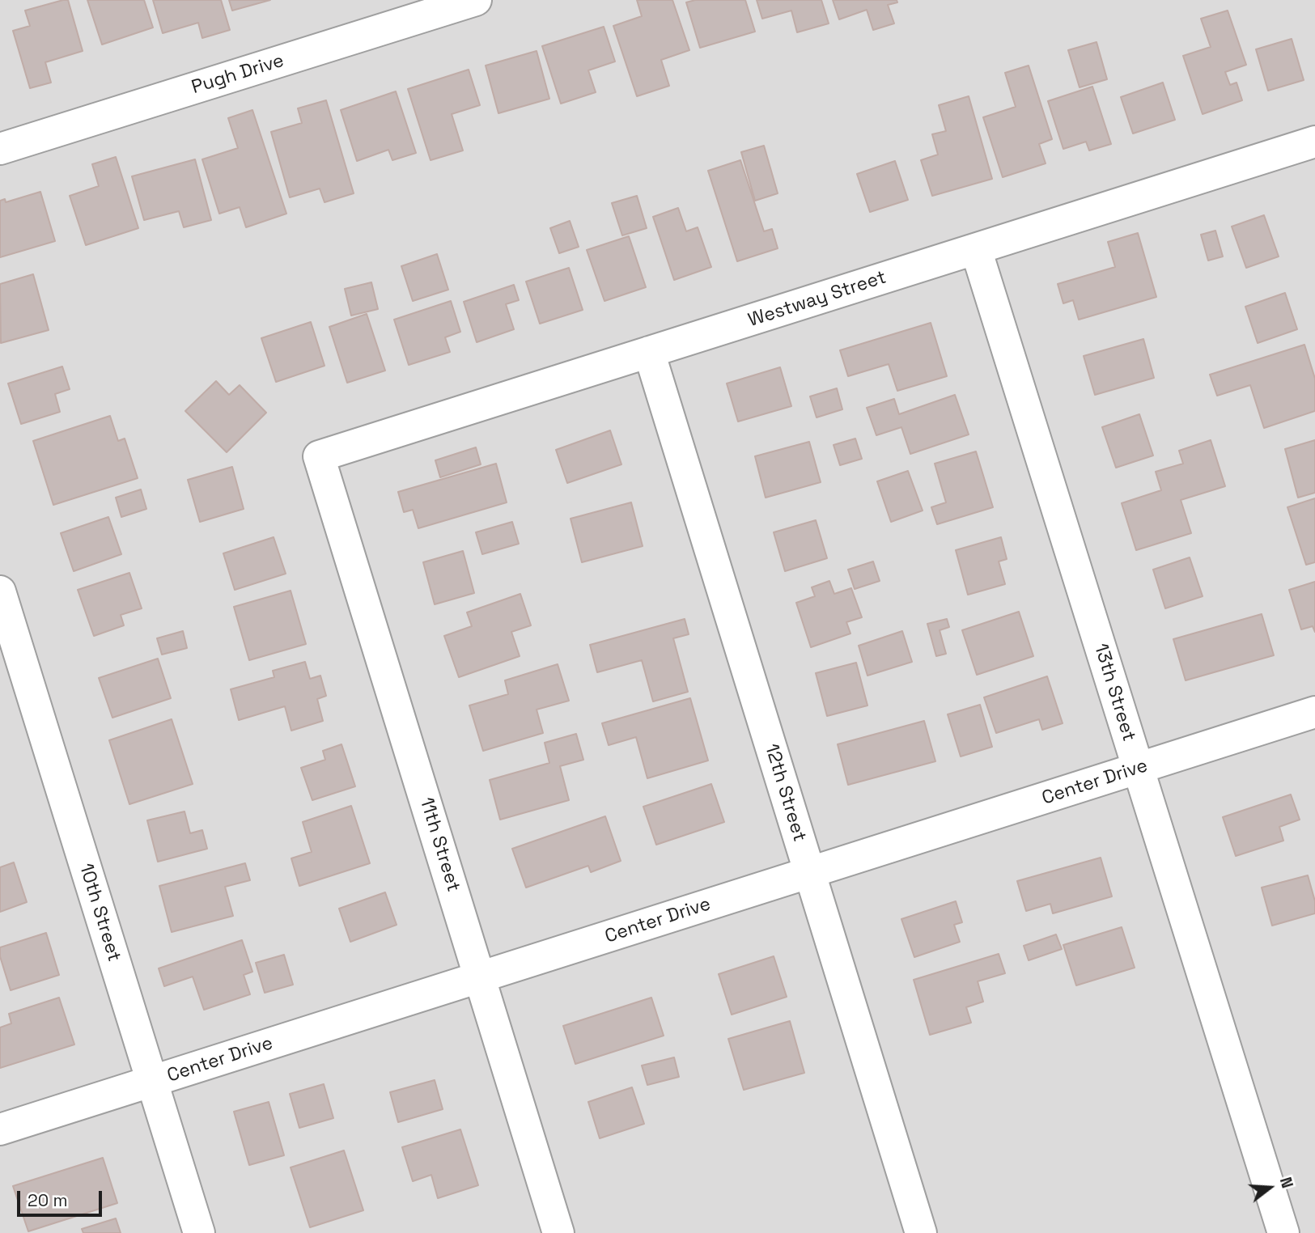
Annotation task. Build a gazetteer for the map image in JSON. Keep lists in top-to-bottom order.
{
  "streets": {
    "street": [
      "Pugh Drive",
      "Westway Street",
      "13th Street",
      "Center Drive",
      "12th Street",
      "11th Street",
      "10th Street"
    ]
  },
  "crossings": [
    ["Westway Street", "13th Street"],
    ["Westway Street", "12th Street"],
    ["Westway Street", "11th Street"],
    ["13th Street", "Center Drive"],
    ["Center Drive", "12th Street"],
    ["Center Drive", "11th Street"],
    ["Center Drive", "10th Street"]
  ],
  "scale_bar": "20 m",
  "north": "right"
}
